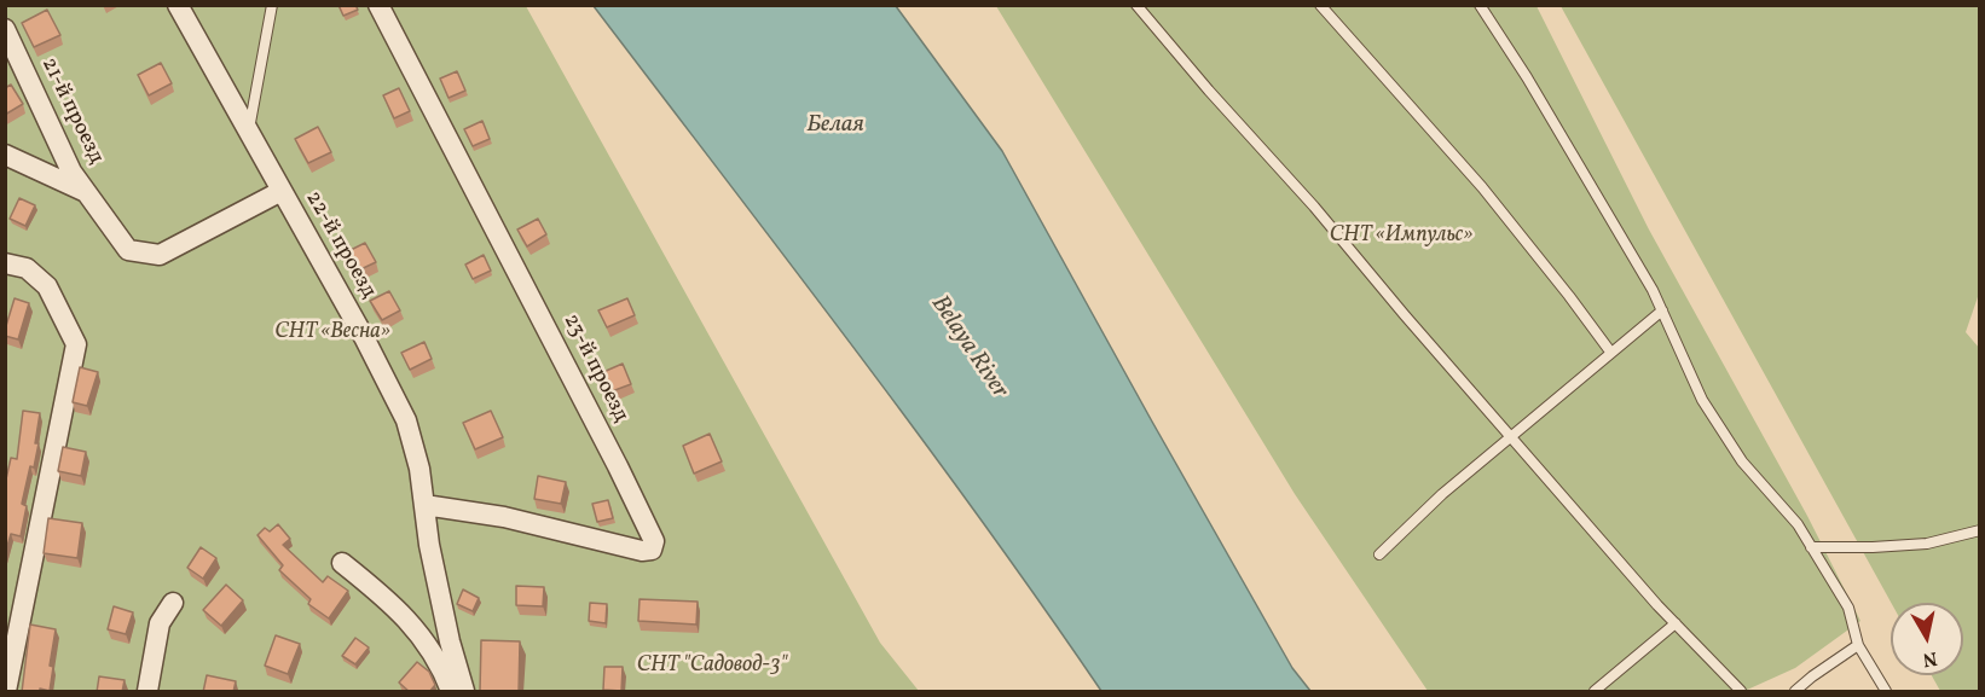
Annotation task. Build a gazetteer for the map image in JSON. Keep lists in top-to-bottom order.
{
  "streets": {
    "street": ["21-й проезд", "22-й проезд", "23-й проезд"]
  },
  "crossings": [
    ["21-й проезд", "22-й проезд"],
    ["22-й проезд", "23-й проезд"]
  ],
  "water": ["Белая", "Belaya River"],
  "parks": ["СНТ «Импульс»", "СНТ «Весна»", "СНТ \"Садовод-3\""],
  "north": "bottom"
}
